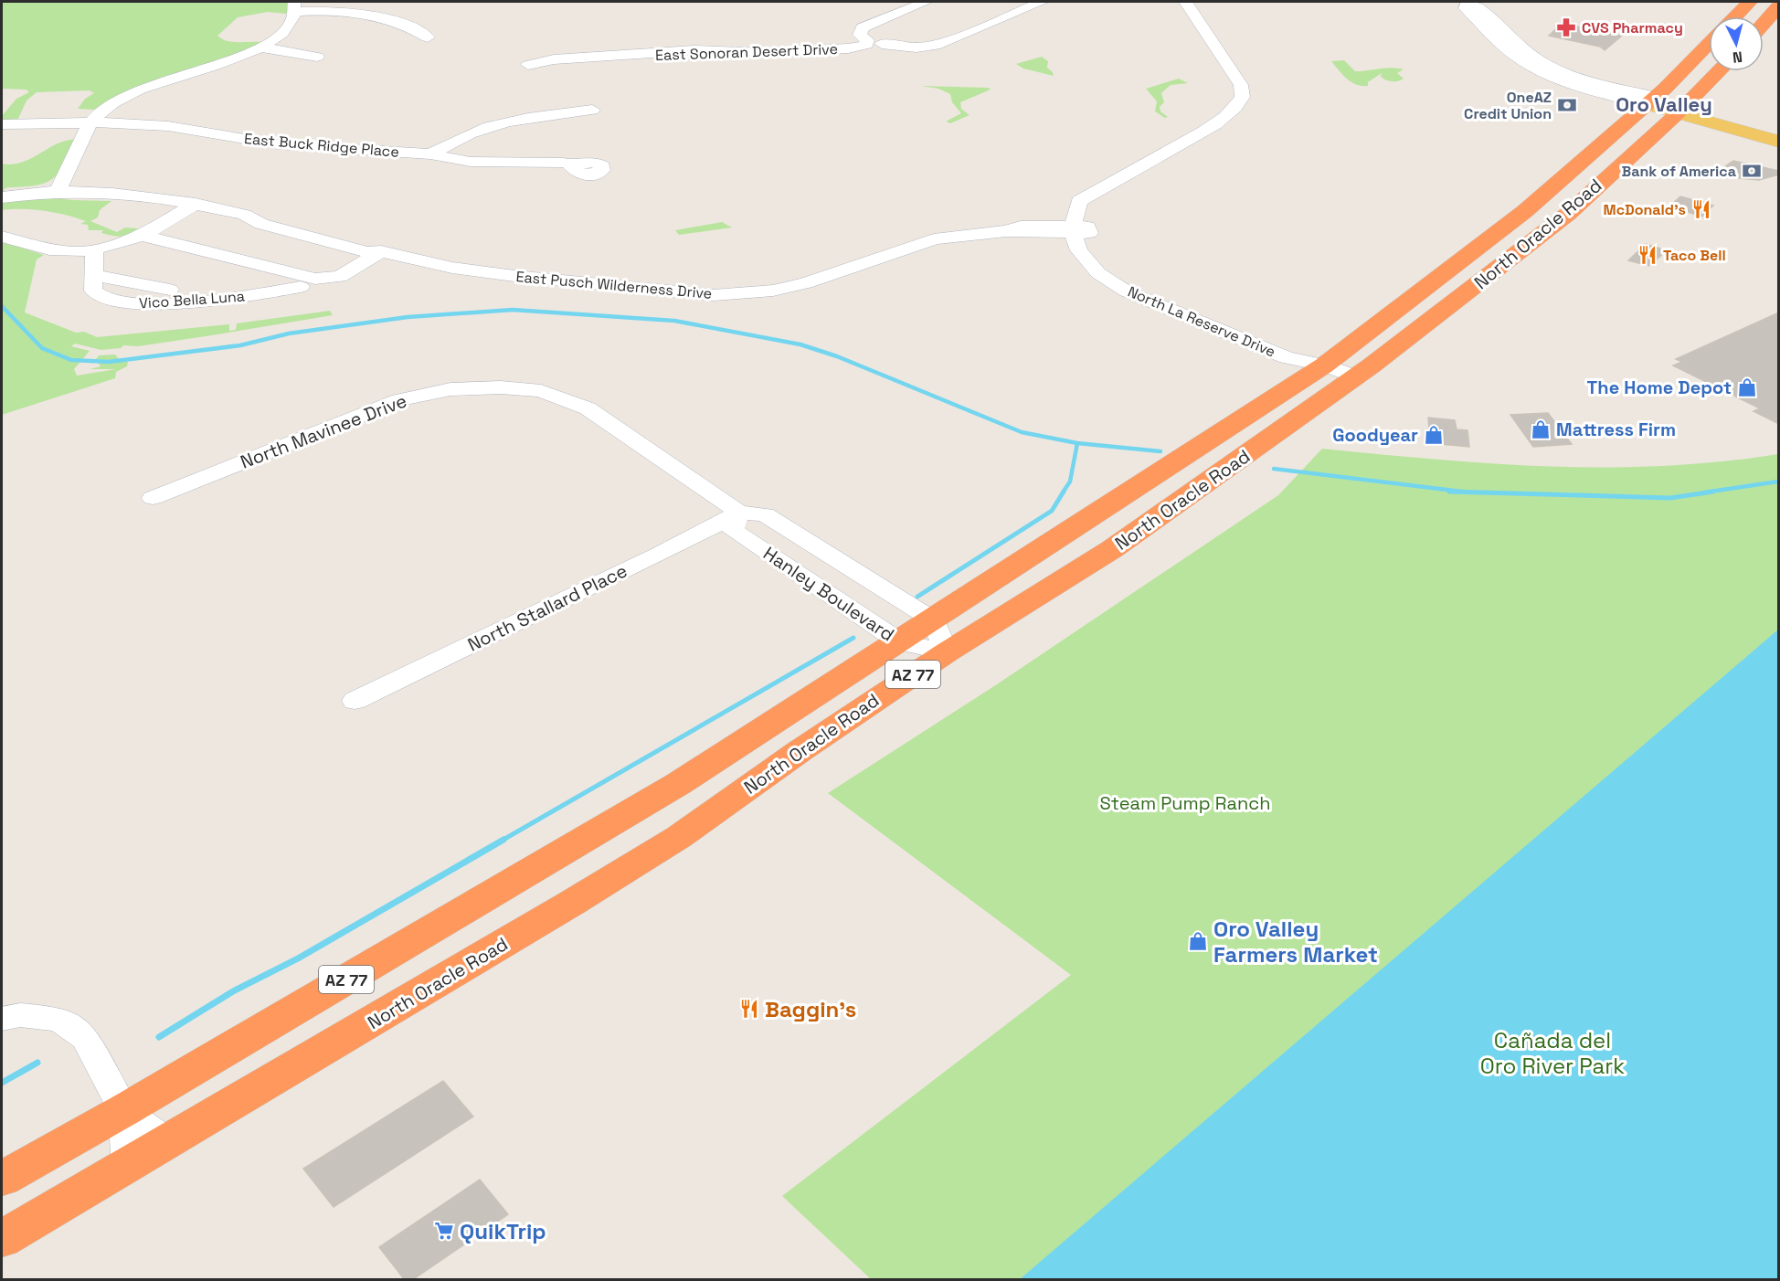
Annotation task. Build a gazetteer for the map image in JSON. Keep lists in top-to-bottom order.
{
  "streets": {
    "highway": ["North Oracle Road", "AZ 77"],
    "street": [
      "East Sonoran Desert Drive",
      "East Buck Ridge Place",
      "East Pusch Wilderness Drive",
      "Vico Bella Luna",
      "North La Reserve Drive",
      "North Mavinee Drive",
      "Hanley Boulevard",
      "North Stallard Place"
    ]
  },
  "crossings": [
    ["North Oracle Road", "North La Reserve Drive"],
    ["North Oracle Road", "Hanley Boulevard"],
    ["East Pusch Wilderness Drive", "North La Reserve Drive"],
    ["North Mavinee Drive", "Hanley Boulevard"],
    ["North Mavinee Drive", "North Stallard Place"],
    ["Hanley Boulevard", "North Stallard Place"]
  ],
  "districts": ["Oro Valley"],
  "parks": ["Steam Pump Ranch", "Cañada del Oro River Park"],
  "places": {
    "pharmacy": ["CVS Pharmacy"],
    "bank": ["OneAZ Credit Union", "Bank of America"],
    "restaurant": ["McDonald's", "Taco Bell", "Baggin's"],
    "shop": [
      "The Home Depot",
      "Mattress Firm",
      "Goodyear",
      "Oro Valley Farmers Market"
    ],
    "supermarket": ["QuikTrip"]
  },
  "north": "bottom"
}
